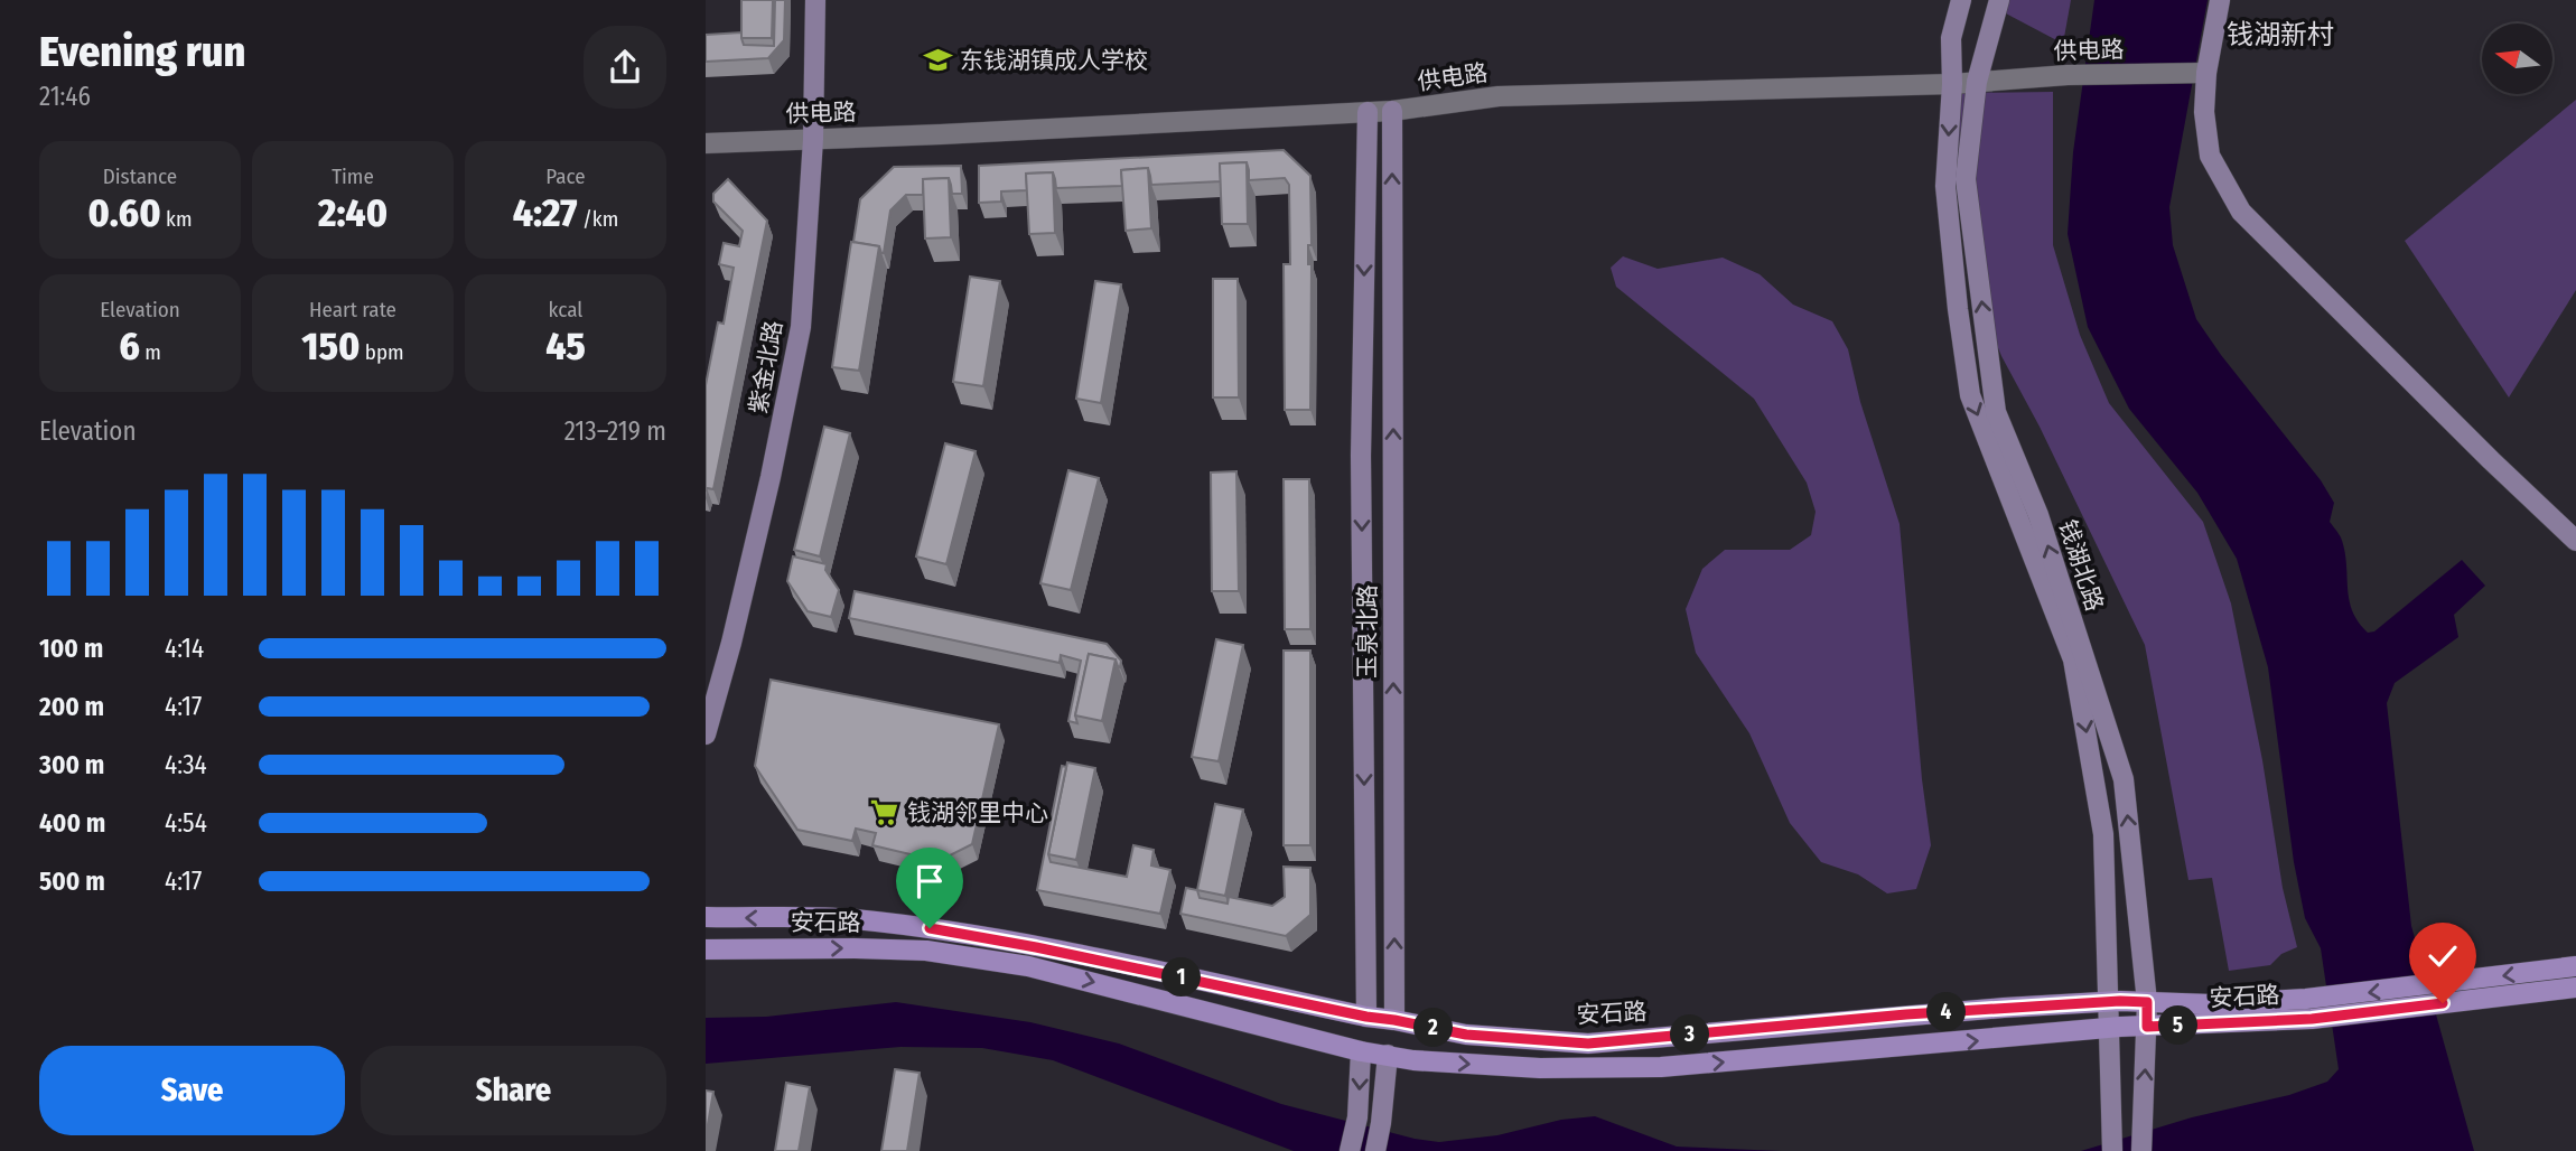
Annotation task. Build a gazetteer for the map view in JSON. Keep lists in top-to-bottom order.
{
  "streets": {
    "main road": ["玉泉北路", "安石路"],
    "street": ["供电路", "紫金北路", "钱湖北路"]
  },
  "crossings": [
    ["供电路", "紫金北路"],
    ["供电路", "钱湖北路"],
    ["供电路", "玉泉北路"],
    ["钱湖北路", "安石路"],
    ["玉泉北路", "安石路"]
  ],
  "districts": ["钱湖新村"],
  "places": {
    "school or university": ["东钱湖镇成人学校"],
    "supermarket": ["钱湖邻里中心"]
  },
  "north": "left",
  "page": {
    "heading": ["Evening run", "21:46"],
    "stats": [
      ["Distance", "0.60 km"],
      ["Time", "2:40"],
      ["Pace", "4:27 /km"],
      ["Elevation", "6 m"],
      ["Heart rate", "150 bpm"],
      ["kcal", "45"]
    ],
    "chart": ["Elevation", "213–219 m"],
    "list": [
      {
        "name": "100 m",
        "note": "4:14"
      },
      {
        "name": "200 m",
        "note": "4:17"
      },
      {
        "name": "300 m",
        "note": "4:34"
      },
      {
        "name": "400 m",
        "note": "4:54"
      },
      {
        "name": "500 m",
        "note": "4:17"
      }
    ],
    "pins": [
      "1",
      "4",
      "5",
      "2",
      "3"
    ],
    "buttons": ["Save", "Share"]
  }
}
